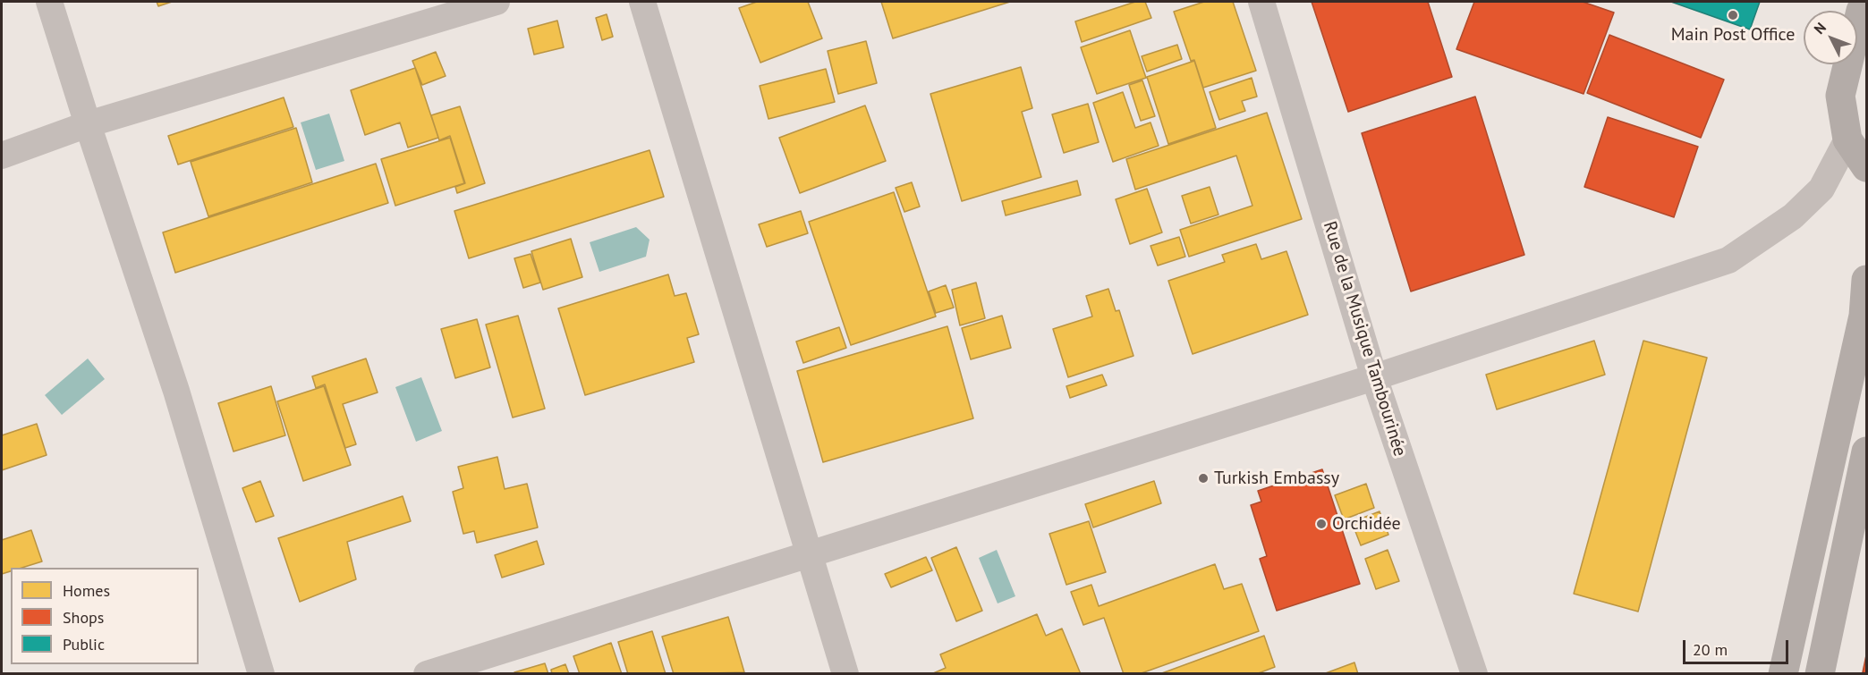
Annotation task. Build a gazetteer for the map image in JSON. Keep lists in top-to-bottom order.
{
  "streets": {
    "street": ["Rue de la Musique Tambourinée"]
  },
  "places": ["Main Post Office", "Turkish Embassy", "Orchidée"],
  "legend": ["Homes", "Shops", "Public"],
  "scale_bar": "20 m",
  "north": "top left"
}
